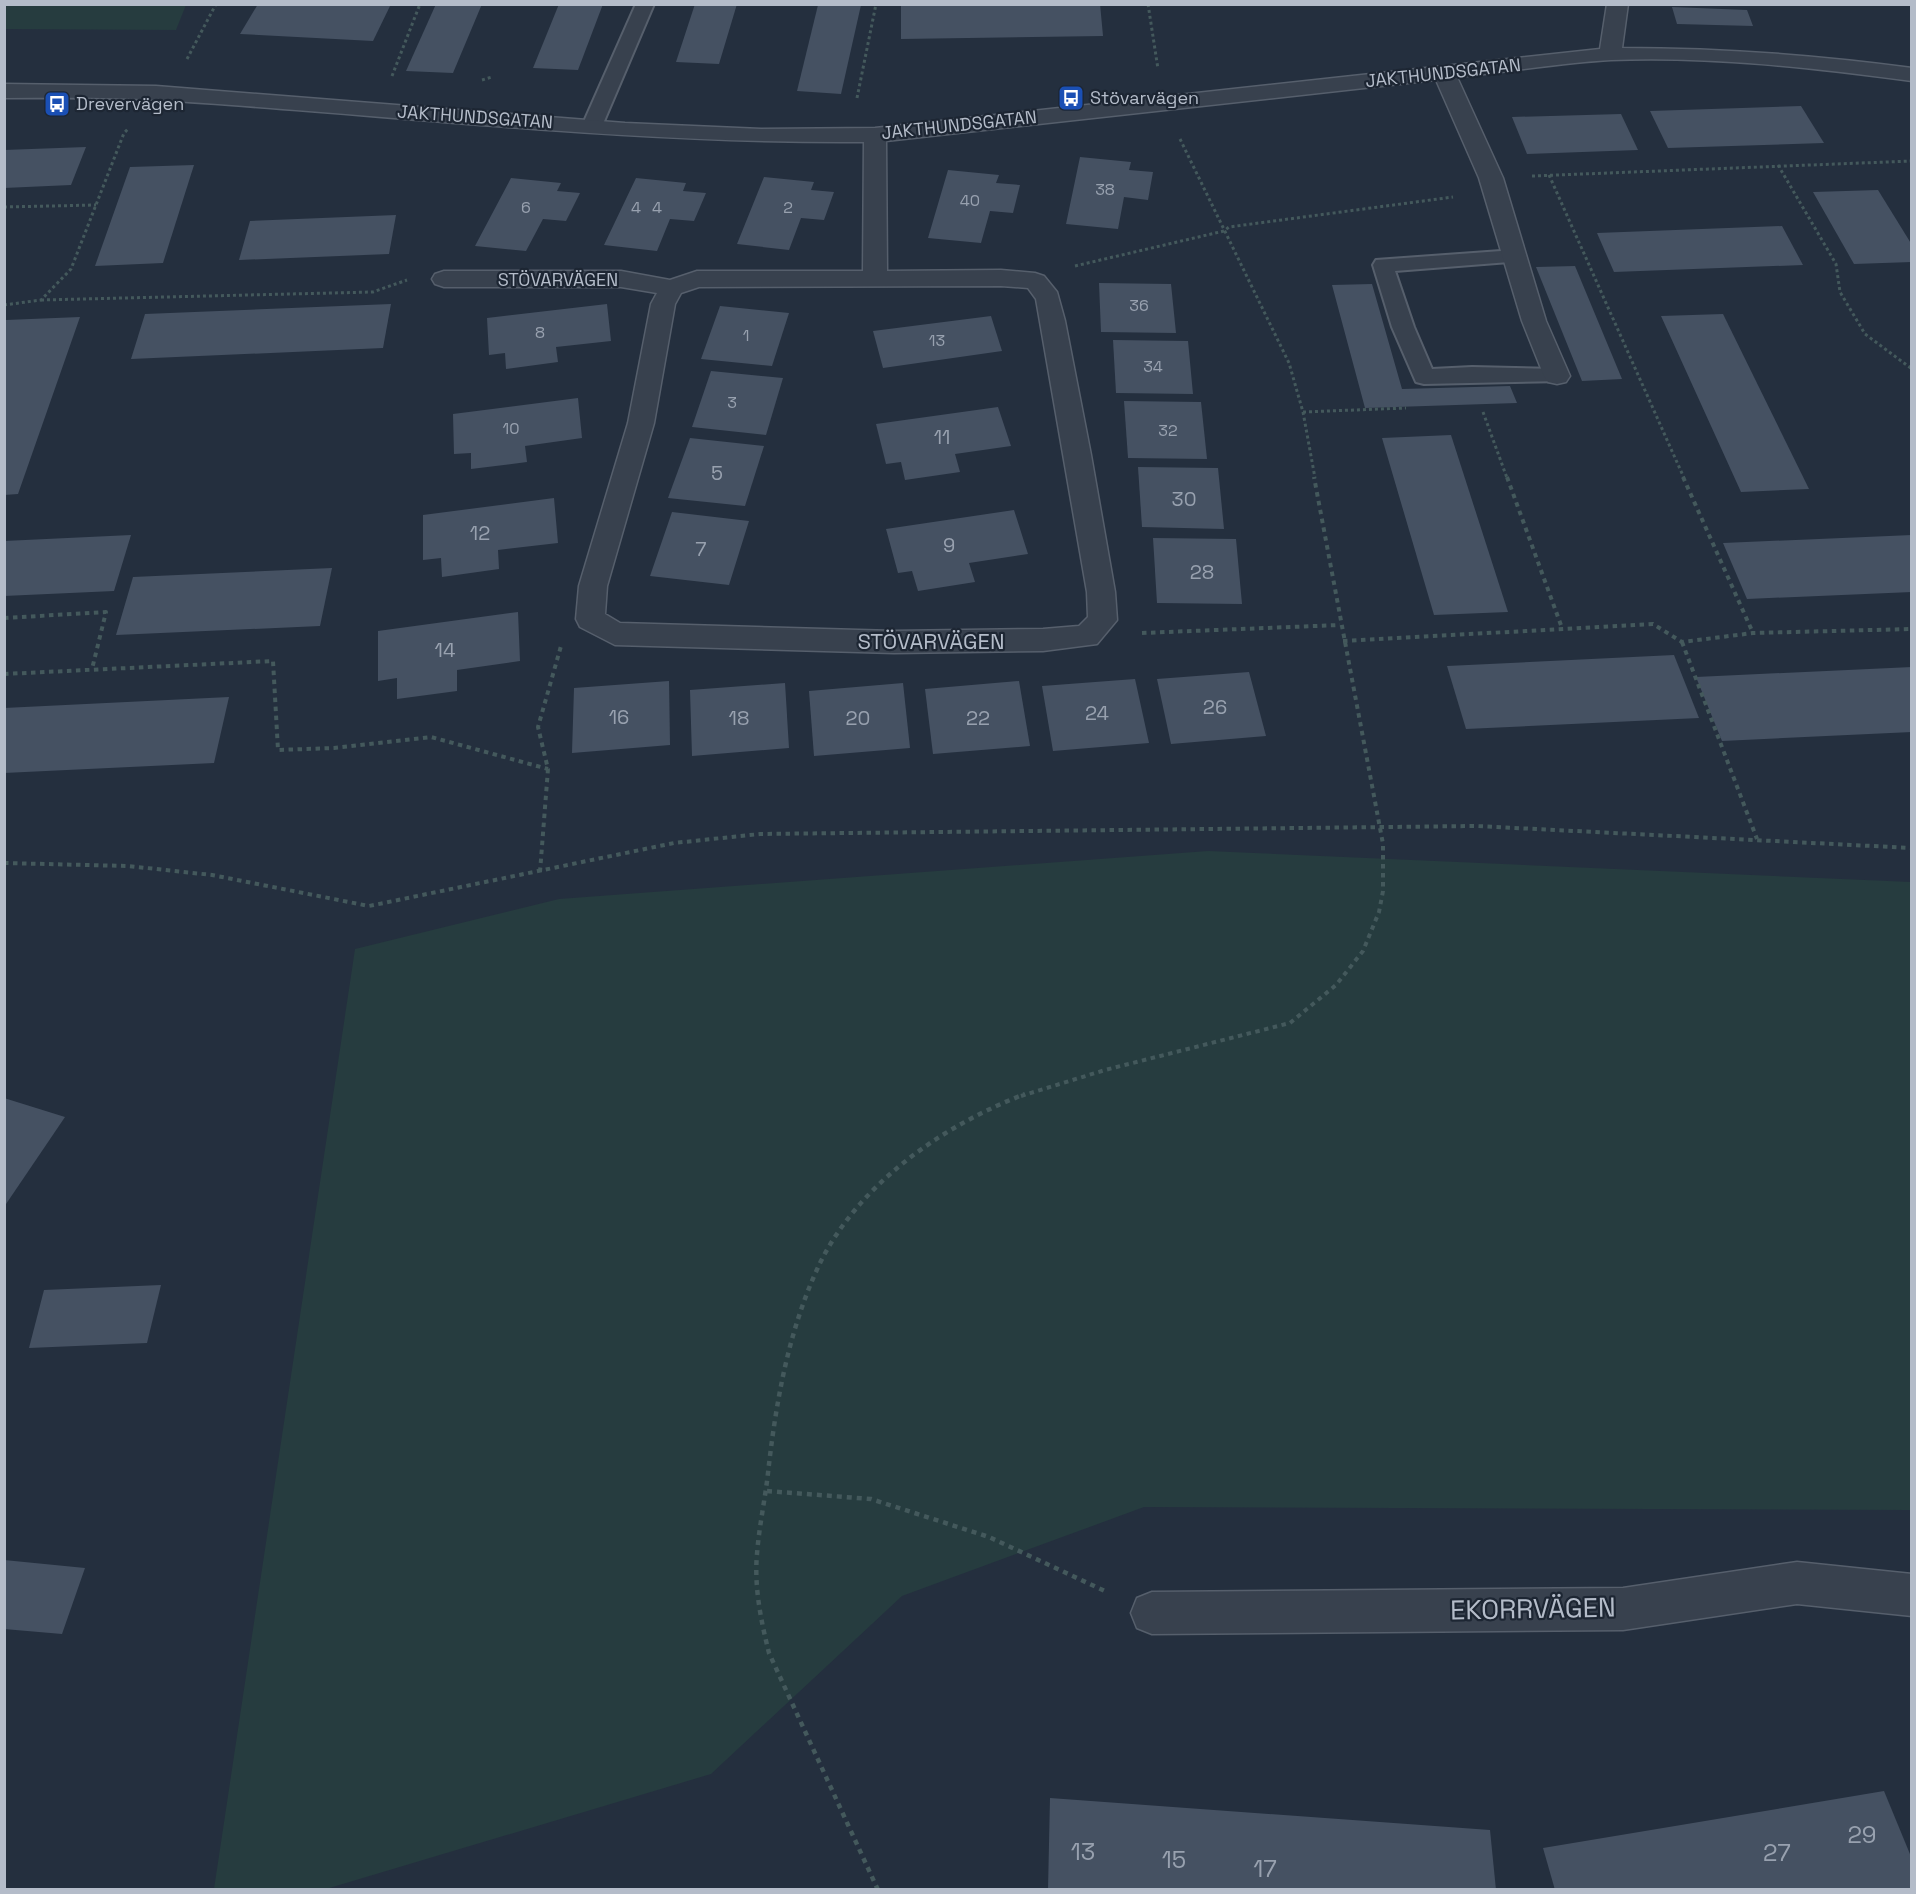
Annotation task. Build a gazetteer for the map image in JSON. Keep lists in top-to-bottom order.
{
  "streets": {
    "street": ["JAKTHUNDSGATAN", "STÖVARVÄGEN", "EKORRVÄGEN"]
  },
  "places": {
    "bus stop": ["Stövarvägen", "Drevervägen"]
  },
  "house_numbers": [
    "38",
    "40",
    "6",
    "4",
    "4",
    "2",
    "36",
    "8",
    "1",
    "13",
    "34",
    "3",
    "10",
    "32",
    "11",
    "5",
    "30",
    "12",
    "9",
    "7",
    "28",
    "14",
    "26",
    "24",
    "16",
    "18",
    "20",
    "22",
    "29",
    "13",
    "27",
    "15",
    "17"
  ]
}
